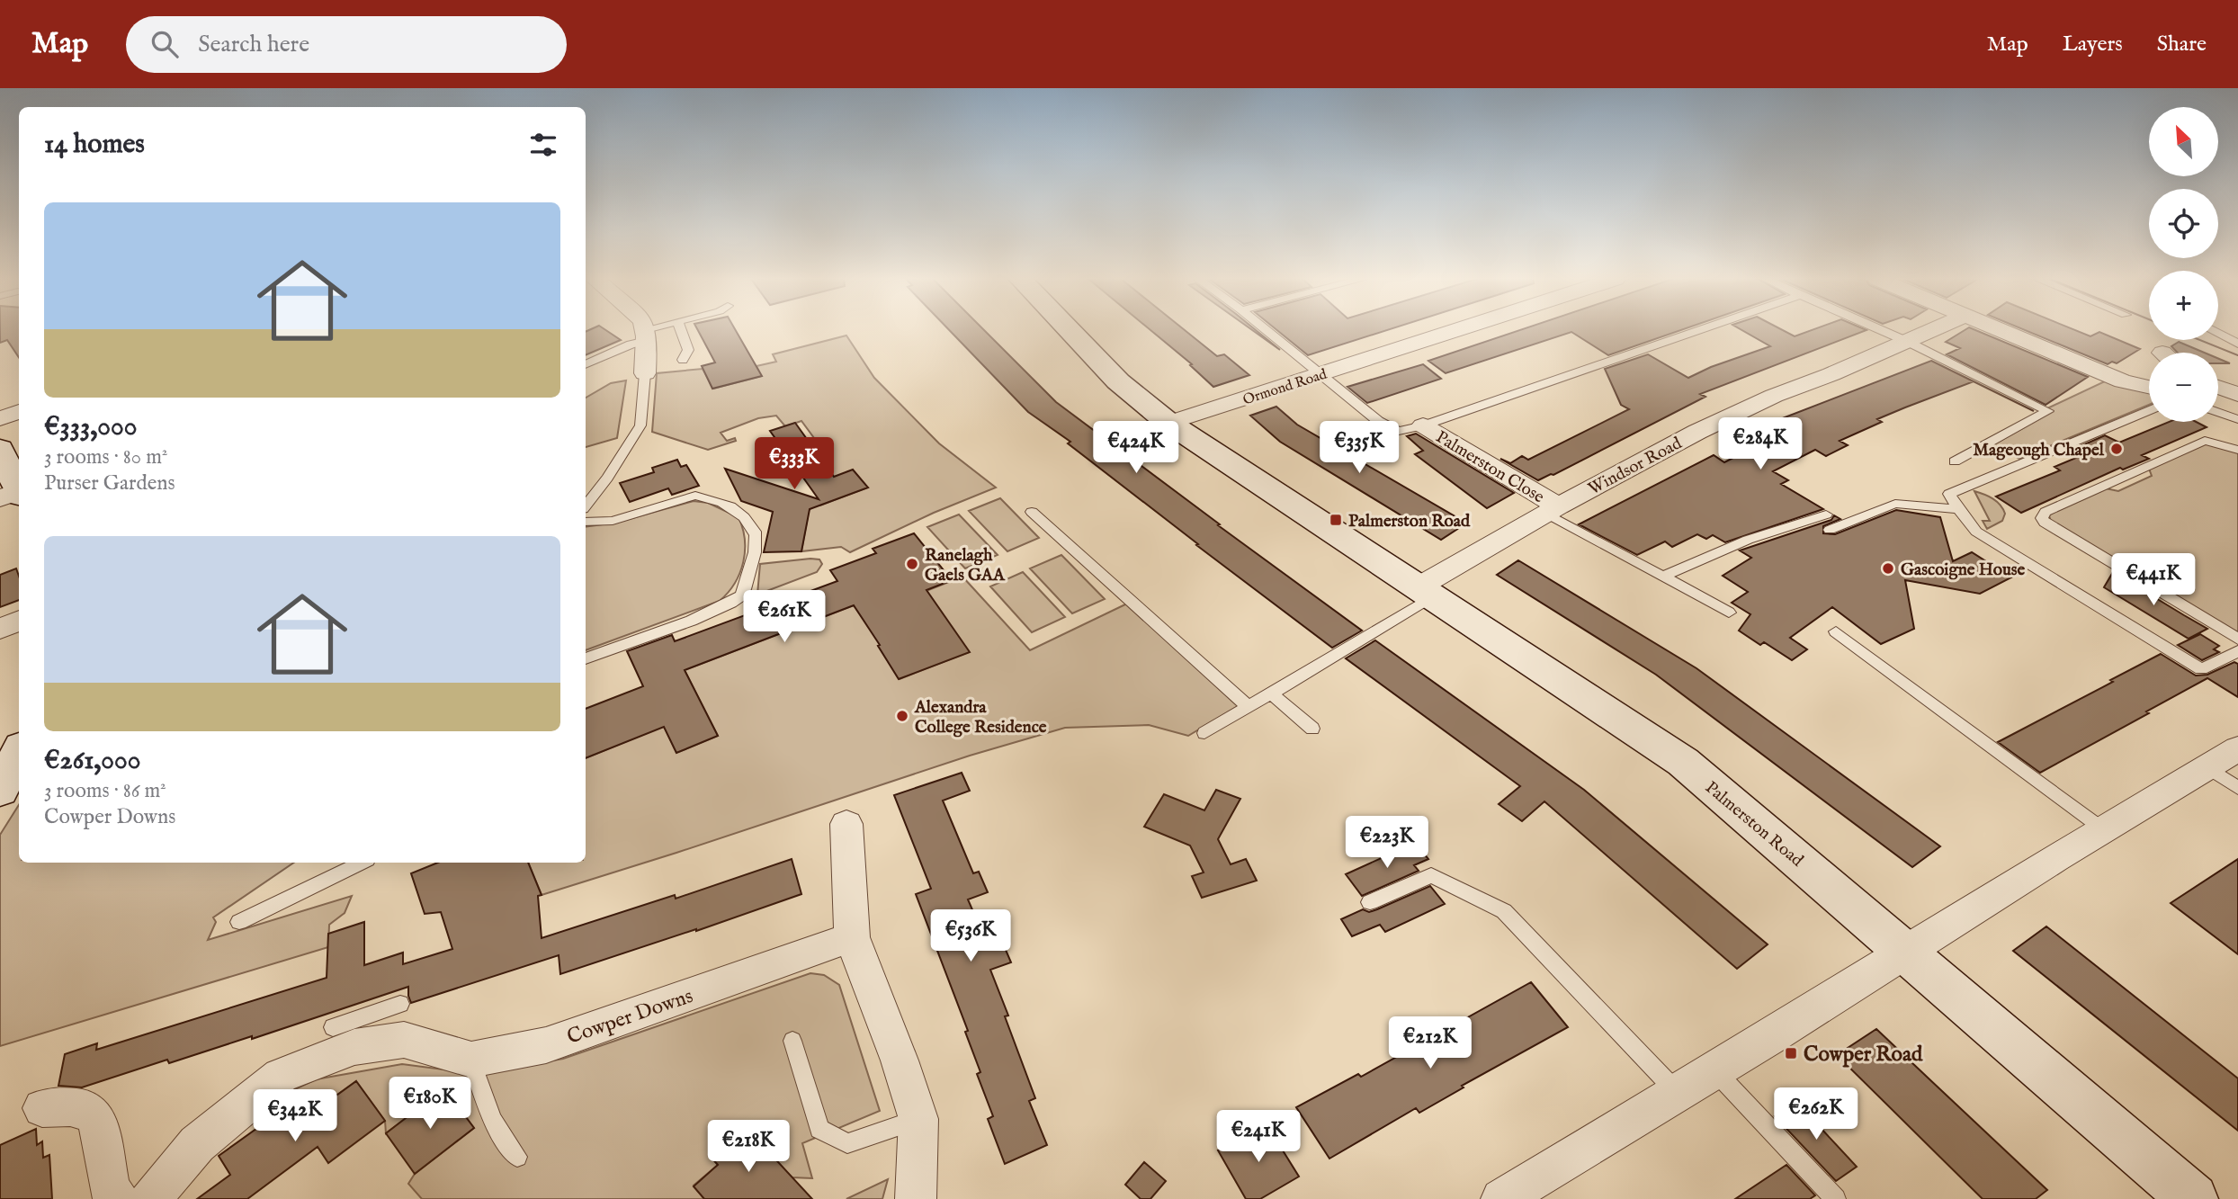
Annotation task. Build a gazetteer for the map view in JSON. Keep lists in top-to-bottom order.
{
  "streets": {
    "street": [
      "Ormond Road",
      "Windsor Road",
      "Palmerston Close",
      "Palmerston Road",
      "Cowper Downs"
    ]
  },
  "crossings": [
    ["Ormond Road", "Palmerston Road"],
    ["Windsor Road", "Palmerston Close"],
    ["Windsor Road", "Palmerston Road"]
  ],
  "places": {
    "other": [
      "Mageough Chapel",
      "Ranelagh Gaels GAA",
      "Gascoigne House",
      "Alexandra College Residence"
    ],
    "transit": ["Palmerston Road", "Cowper Road"]
  },
  "north": "top left",
  "page": {
    "header": "Map",
    "search": "Search here",
    "nav": ["Map", "Layers", "Share"],
    "map_buttons": ["+", "−"],
    "heading": "14 homes",
    "list": [
      {
        "name": "€333,000",
        "note": "3 rooms · 80 m² · Purser Gardens"
      },
      {
        "name": "€261,000",
        "note": "3 rooms · 86 m² · Cowper Downs"
      }
    ],
    "price": [
      "€284K",
      "€424K",
      "€335K",
      "€333K",
      "€441K",
      "€261K",
      "€223K",
      "€536K",
      "€212K",
      "€180K",
      "€262K",
      "€342K",
      "€241K",
      "€218K"
    ]
  }
}
